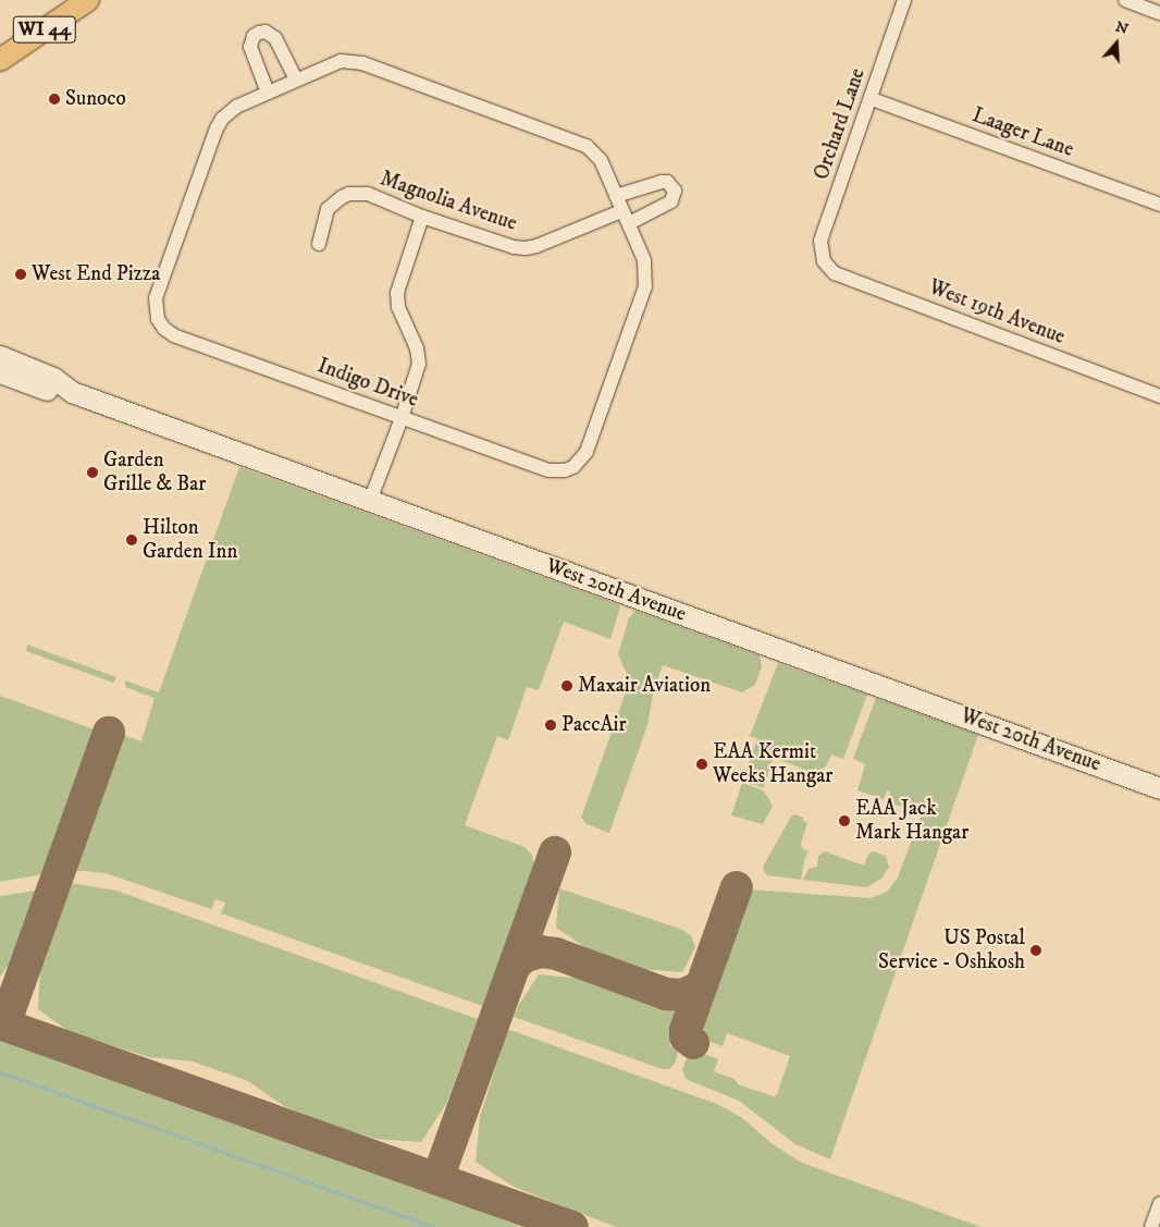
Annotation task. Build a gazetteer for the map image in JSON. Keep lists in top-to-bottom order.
{
  "streets": {
    "main road": ["WI 44", "West 20th Avenue"],
    "street": [
      "Orchard Lane",
      "Laager Lane",
      "Magnolia Avenue",
      "West 19th Avenue",
      "Indigo Drive"
    ]
  },
  "crossings": [
    ["Orchard Lane", "Laager Lane"],
    ["Orchard Lane", "West 19th Avenue"],
    ["Magnolia Avenue", "Indigo Drive"]
  ],
  "places": [
    "Sunoco",
    "West End Pizza",
    "Garden Grille & Bar",
    "Hilton Garden Inn",
    "Maxair Aviation",
    "PaccAir",
    "EAA Kermit Weeks Hangar",
    "EAA Jack Mark Hangar",
    "US Postal Service - Oshkosh"
  ],
  "north": "top"
}
